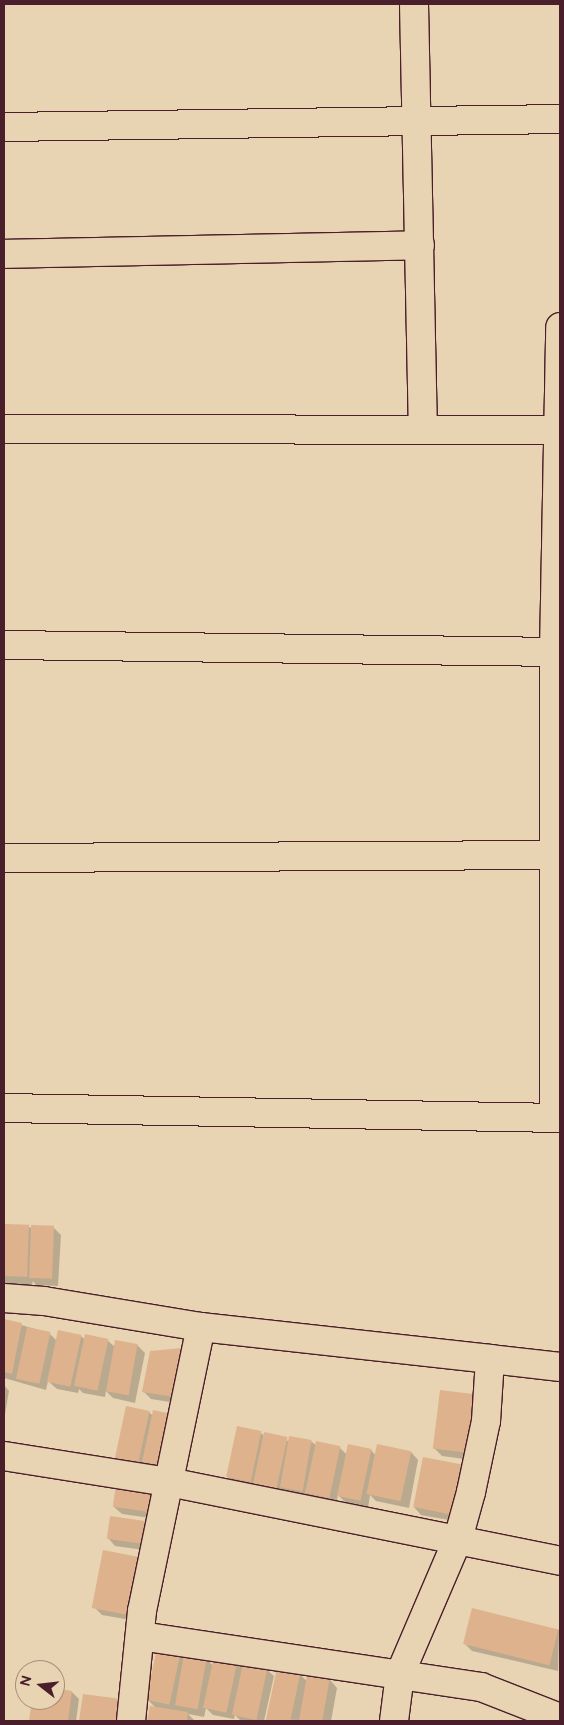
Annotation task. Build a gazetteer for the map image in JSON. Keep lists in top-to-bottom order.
{
  "north": "left"
}
